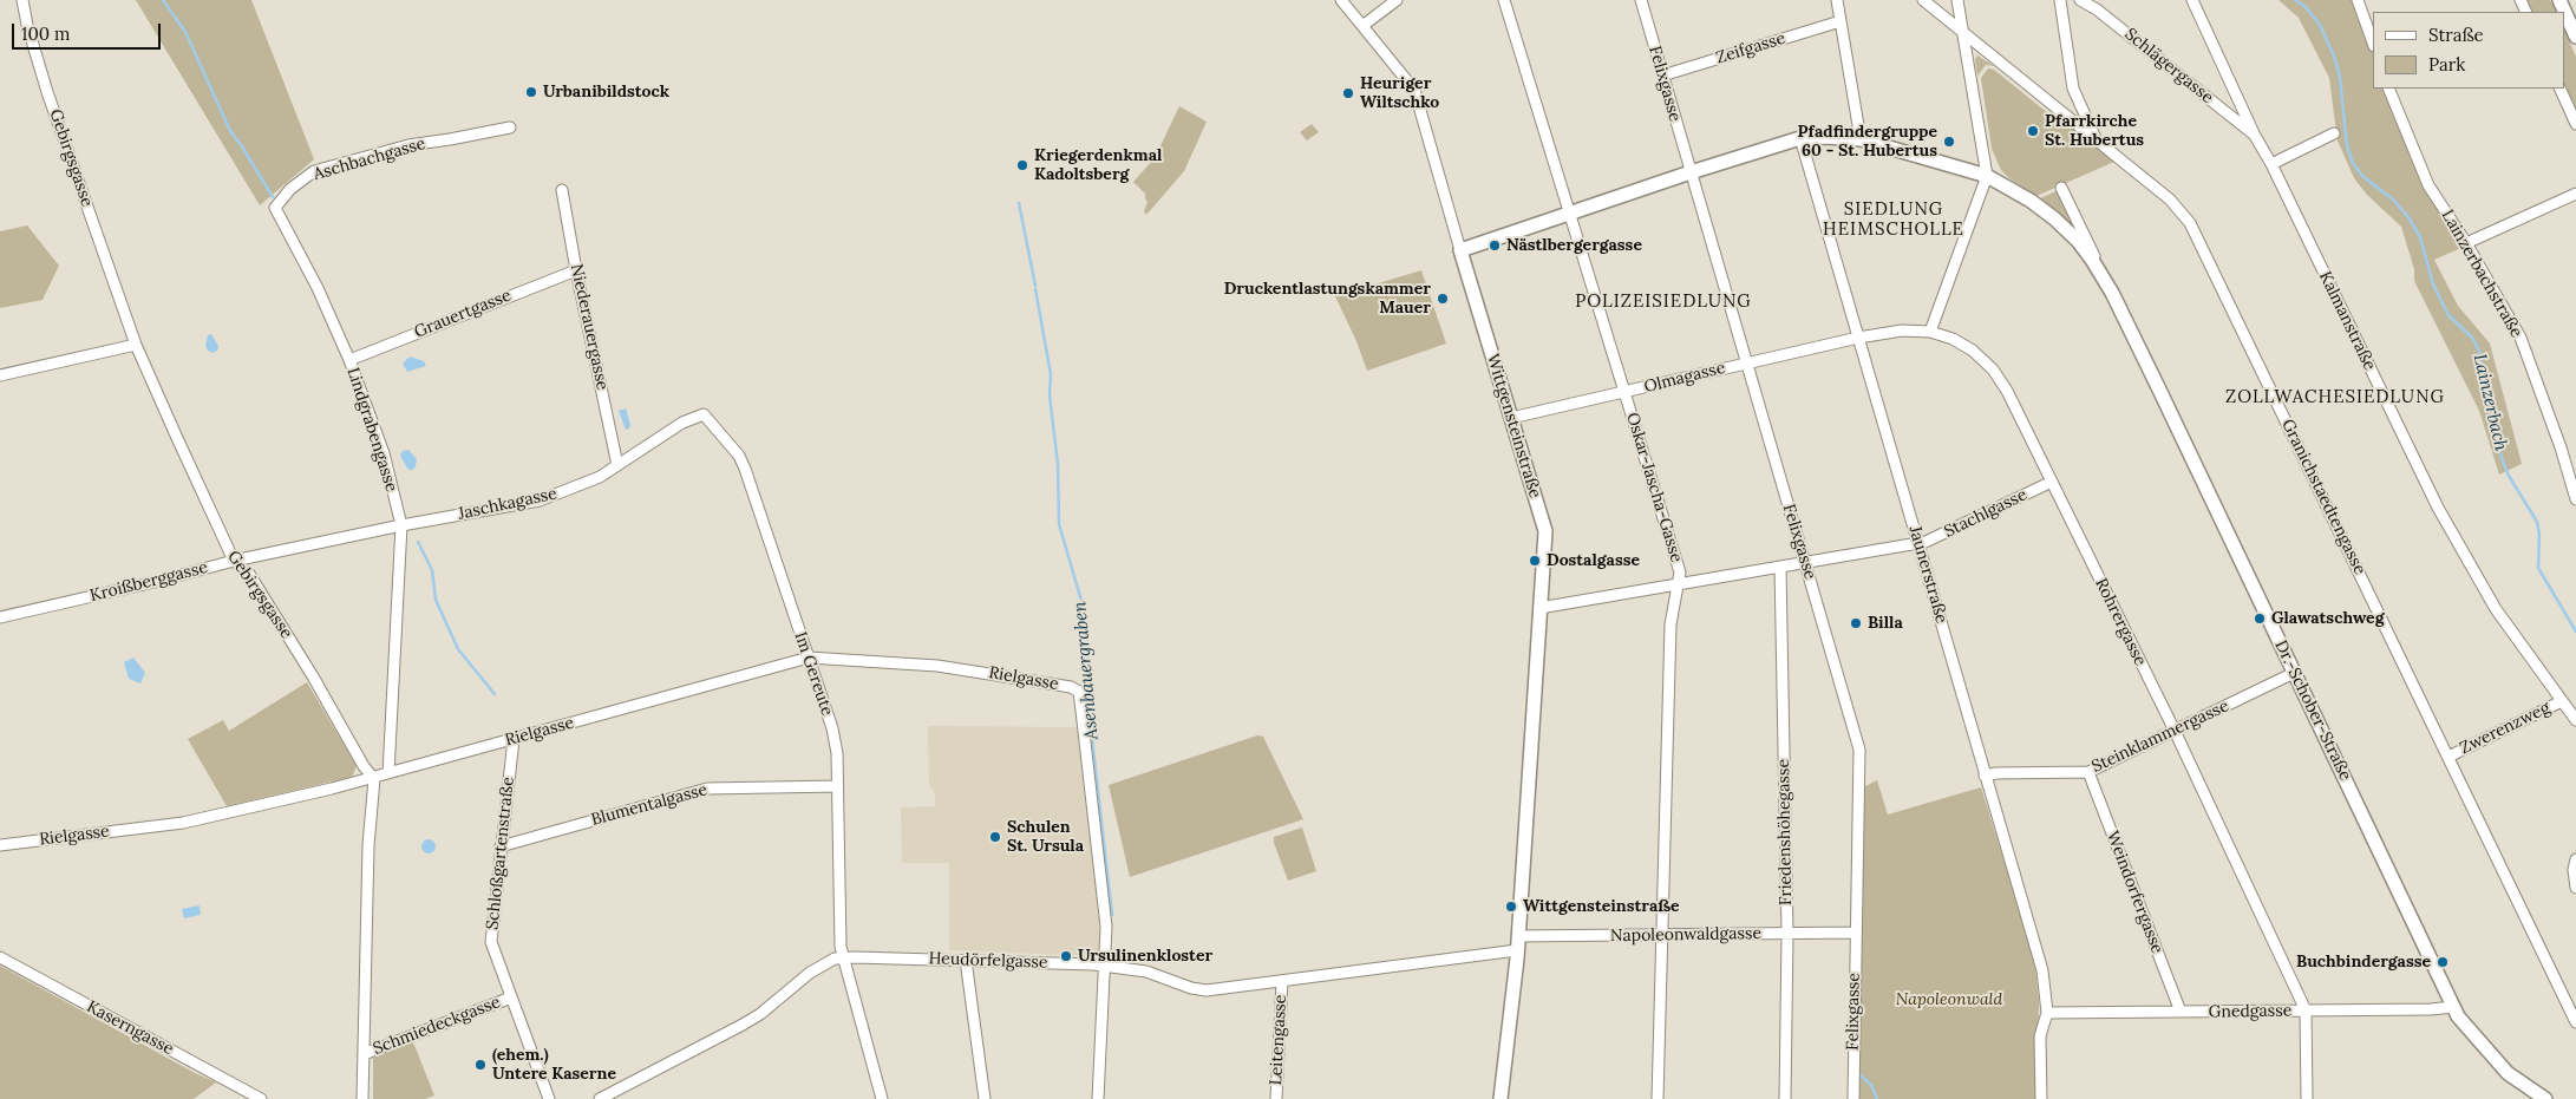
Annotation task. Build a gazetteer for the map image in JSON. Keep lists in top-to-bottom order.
{
  "streets": {
    "street": [
      "Zeifgasse",
      "Schlägergasse",
      "Felixgasse",
      "Gebirgsgasse",
      "Aschbachgasse",
      "Lainzerbachstraße",
      "Grauertgasse",
      "Kalmanstraße",
      "Niederauergasse",
      "Olmagasse",
      "Wittgensteinstraße",
      "Lindgrabengasse",
      "Oskar-Jascha-Gasse",
      "Granichstaedtengasse",
      "Jaschkagasse",
      "Stachlgasse",
      "Jaunerstraße",
      "Kroißberggasse",
      "Rohrergasse",
      "Im Gereute",
      "Rielgasse",
      "Dr.-Schober-Straße",
      "Zwerenzweg",
      "Steinklammergasse",
      "Blumentalgasse",
      "Friedenshöhegasse",
      "Schloßgartenstraße",
      "Weindorfergasse",
      "Napoleonwaldgasse",
      "Heudörfelgasse",
      "Gnedgasse",
      "Schmiedeckgasse",
      "Kaserngasse",
      "Leitengasse"
    ]
  },
  "crossings": [
    ["Zeifgasse", "Felixgasse"],
    ["Schlägergasse", "Kalmanstraße"],
    ["Felixgasse", "Olmagasse"],
    ["Felixgasse", "Napoleonwaldgasse"],
    ["Gebirgsgasse", "Kroißberggasse"],
    ["Gebirgsgasse", "Rielgasse"],
    ["Aschbachgasse", "Lindgrabengasse"],
    ["Grauertgasse", "Niederauergasse"],
    ["Grauertgasse", "Lindgrabengasse"],
    ["Kalmanstraße", "Zwerenzweg"],
    ["Niederauergasse", "Jaschkagasse"],
    ["Olmagasse", "Wittgensteinstraße"],
    ["Olmagasse", "Oskar-Jascha-Gasse"],
    ["Olmagasse", "Jaunerstraße"],
    ["Olmagasse", "Rohrergasse"],
    ["Wittgensteinstraße", "Napoleonwaldgasse"],
    ["Wittgensteinstraße", "Heudörfelgasse"],
    ["Lindgrabengasse", "Jaschkagasse"],
    ["Lindgrabengasse", "Kroißberggasse"],
    ["Lindgrabengasse", "Rielgasse"],
    ["Oskar-Jascha-Gasse", "Napoleonwaldgasse"],
    ["Granichstaedtengasse", "Zwerenzweg"],
    ["Jaschkagasse", "Kroißberggasse"],
    ["Jaschkagasse", "Im Gereute"],
    ["Stachlgasse", "Jaunerstraße"],
    ["Stachlgasse", "Rohrergasse"],
    ["Jaunerstraße", "Rohrergasse"],
    ["Jaunerstraße", "Steinklammergasse"],
    ["Jaunerstraße", "Gnedgasse"],
    ["Rohrergasse", "Steinklammergasse"],
    ["Rohrergasse", "Gnedgasse"],
    ["Im Gereute", "Rielgasse"],
    ["Im Gereute", "Blumentalgasse"],
    ["Im Gereute", "Heudörfelgasse"],
    ["Rielgasse", "Schloßgartenstraße"],
    ["Rielgasse", "Heudörfelgasse"],
    ["Dr.-Schober-Straße", "Steinklammergasse"],
    ["Dr.-Schober-Straße", "Gnedgasse"],
    ["Steinklammergasse", "Weindorfergasse"],
    ["Blumentalgasse", "Schloßgartenstraße"],
    ["Friedenshöhegasse", "Napoleonwaldgasse"],
    ["Schloßgartenstraße", "Schmiedeckgasse"],
    ["Weindorfergasse", "Gnedgasse"],
    ["Napoleonwaldgasse", "Heudörfelgasse"],
    ["Heudörfelgasse", "Leitengasse"]
  ],
  "districts": ["SIEDLUNG HEIMSCHOLLE", "POLIZEISIEDLUNG", "ZOLLWACHESIEDLUNG"],
  "water": ["Lainzerbach", "Asenbauergraben"],
  "parks": ["Napoleonwald"],
  "places": [
    "Urbanibildstock",
    "Heuriger Wiltschko",
    "Pfarrkirche St. Hubertus",
    "Pfadfindergruppe 60 - St. Hubertus",
    "Kriegerdenkmal Kadoltsberg",
    "Nästlbergergasse",
    "Druckentlastungskammer Mauer",
    "Dostalgasse",
    "Glawatschweg",
    "Billa",
    "Schulen St. Ursula",
    "Wittgensteinstraße",
    "Ursulinenkloster",
    "Buchbindergasse",
    "(ehem.) Untere Kaserne"
  ],
  "legend": ["Straße", "Park"],
  "scale_bar": "100 m"
}
